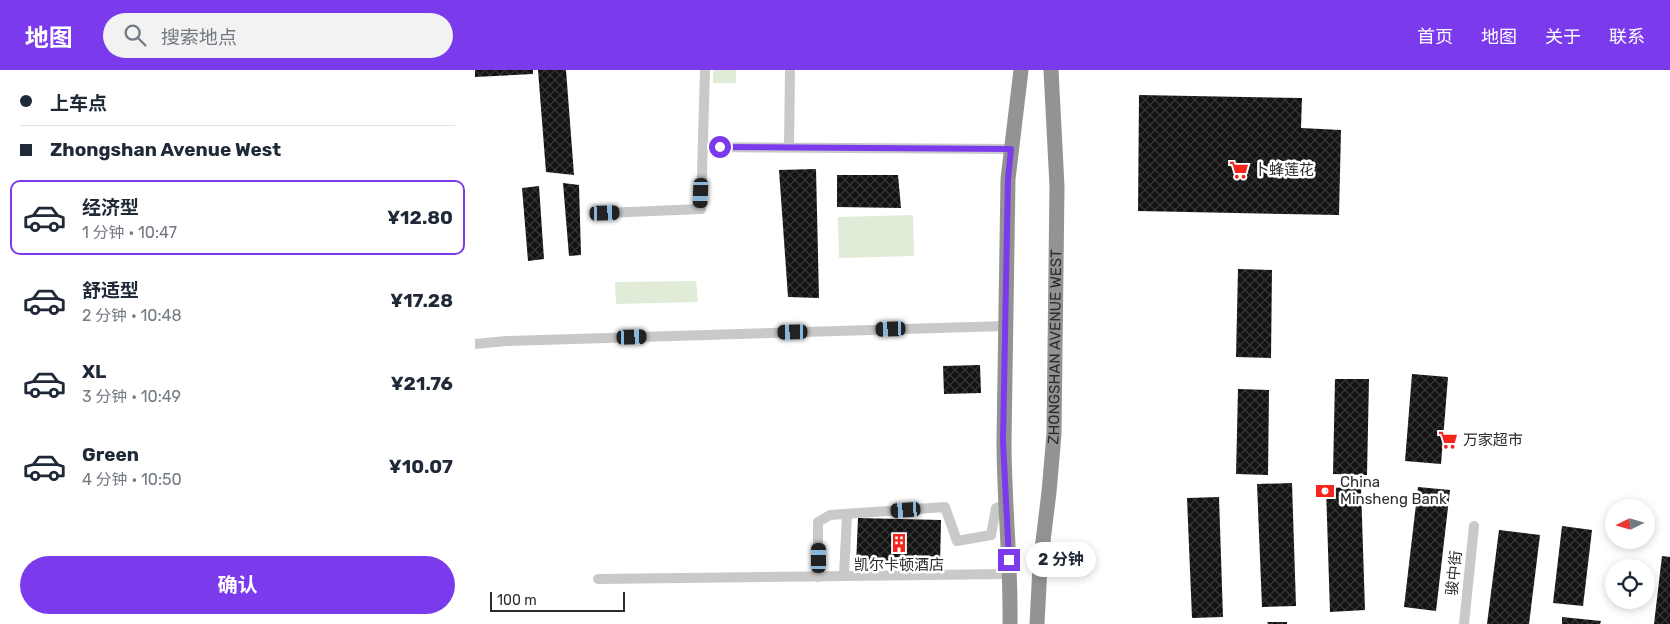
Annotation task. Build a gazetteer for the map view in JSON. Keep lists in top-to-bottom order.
{
  "streets": {
    "highway": ["ZHONGSHAN AVENUE WEST"],
    "street": ["骏中街"]
  },
  "places": {
    "supermarket": ["卜蜂莲花", "万家超市"],
    "bank": ["China Minsheng Bank"],
    "building": ["凯尔卡顿酒店"]
  },
  "scale_bar": "100 m",
  "north": "left",
  "page": {
    "header": "地图",
    "search": "搜索地点",
    "nav": [
      "首页",
      "地图",
      "关于",
      "联系"
    ],
    "banner": ["上车点", "Zhongshan Avenue West"],
    "list": [
      {
        "name": "经济型",
        "note": "1 分钟 · 10:47",
        "value": "¥12.80"
      },
      {
        "name": "舒适型",
        "note": "2 分钟 · 10:48",
        "value": "¥17.28"
      },
      {
        "name": "XL",
        "note": "3 分钟 · 10:49",
        "value": "¥21.76"
      },
      {
        "name": "Green",
        "note": "4 分钟 · 10:50",
        "value": "¥10.07"
      }
    ],
    "bubble": "2 分钟",
    "buttons": "确认",
    "scale": "100 m"
  }
}
